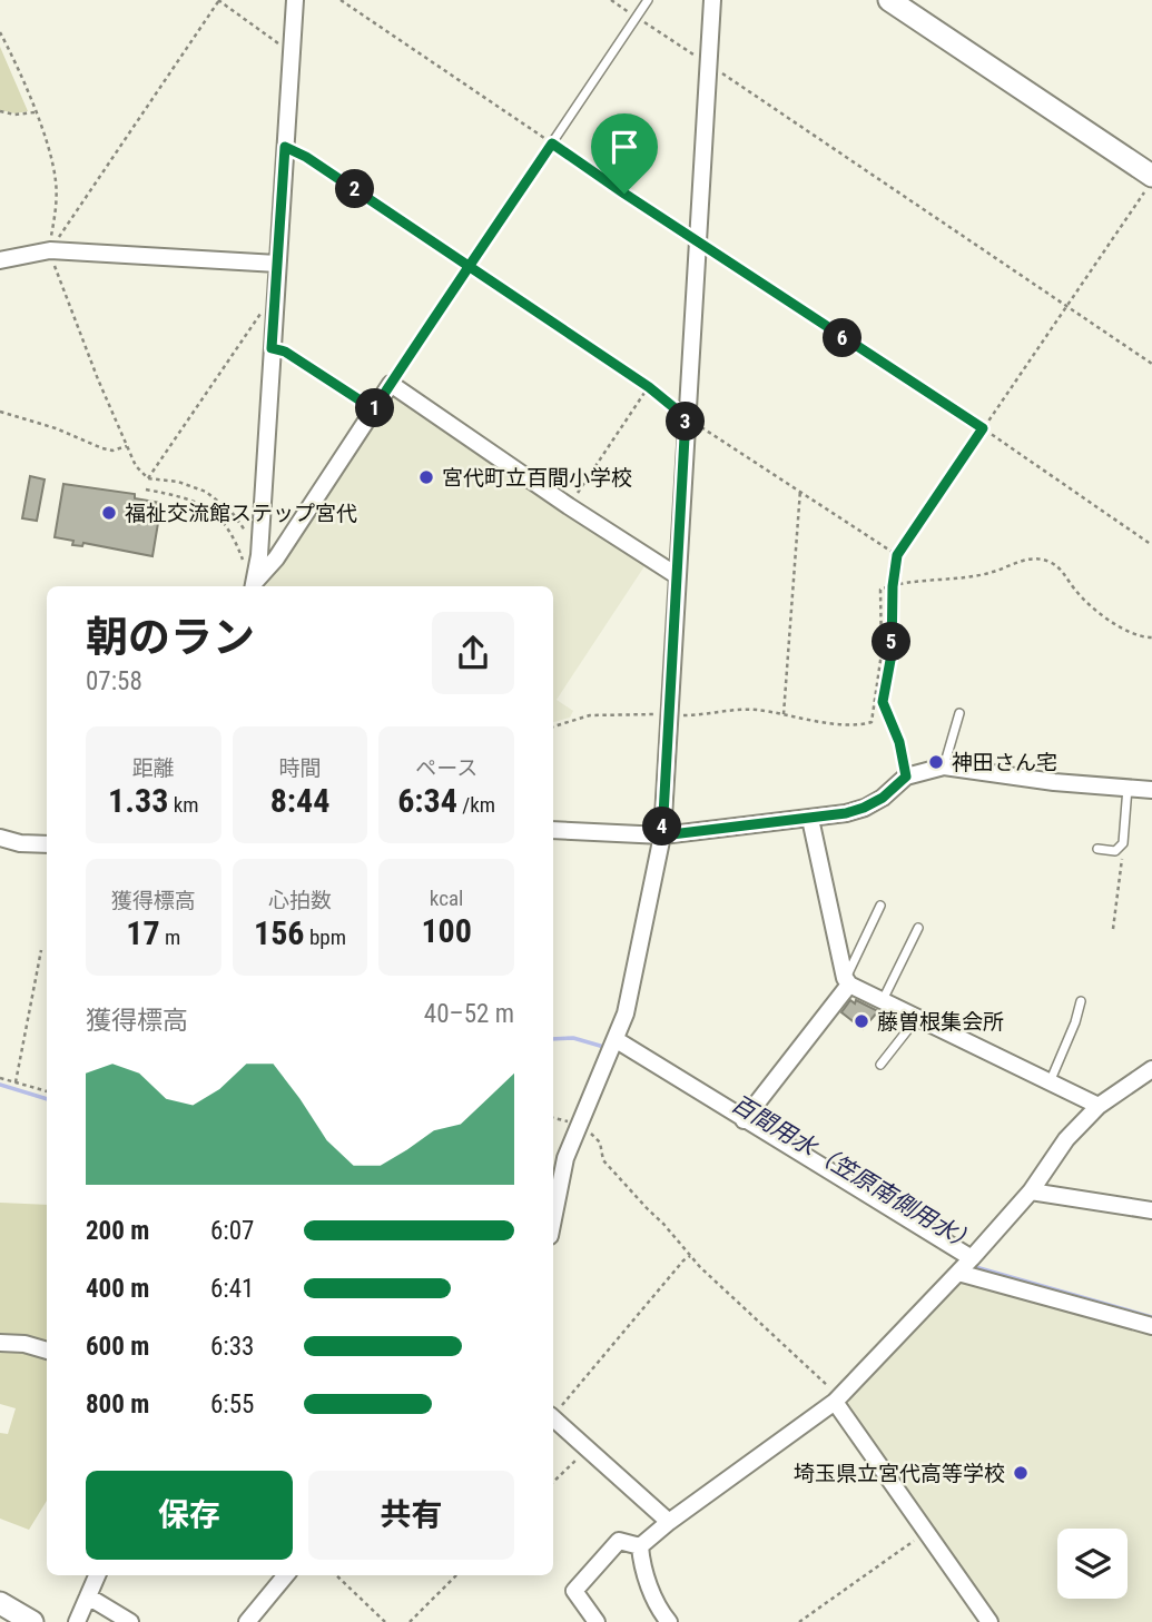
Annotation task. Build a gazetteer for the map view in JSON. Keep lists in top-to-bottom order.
{
  "water": ["百間用水（笠原南側用水）"],
  "places": [
    "宮代町立百間小学校",
    "福祉交流館ステップ宮代",
    "神田さん宅",
    "藤曽根集会所",
    "埼玉県立宮代高等学校"
  ],
  "page": {
    "pins": [
      "2",
      "6",
      "1",
      "3",
      "5",
      "4"
    ],
    "heading": ["朝のラン", "07:58"],
    "stats": [
      ["距離", "1.33 km"],
      ["時間", "8:44"],
      ["ペース", "6:34 /km"],
      ["獲得標高", "17 m"],
      ["心拍数", "156 bpm"],
      ["kcal", "100"]
    ],
    "chart": ["獲得標高", "40–52 m"],
    "list": [
      {
        "name": "200 m",
        "note": "6:07"
      },
      {
        "name": "400 m",
        "note": "6:41"
      },
      {
        "name": "600 m",
        "note": "6:33"
      },
      {
        "name": "800 m",
        "note": "6:55"
      }
    ],
    "buttons": ["保存", "共有"]
  }
}
